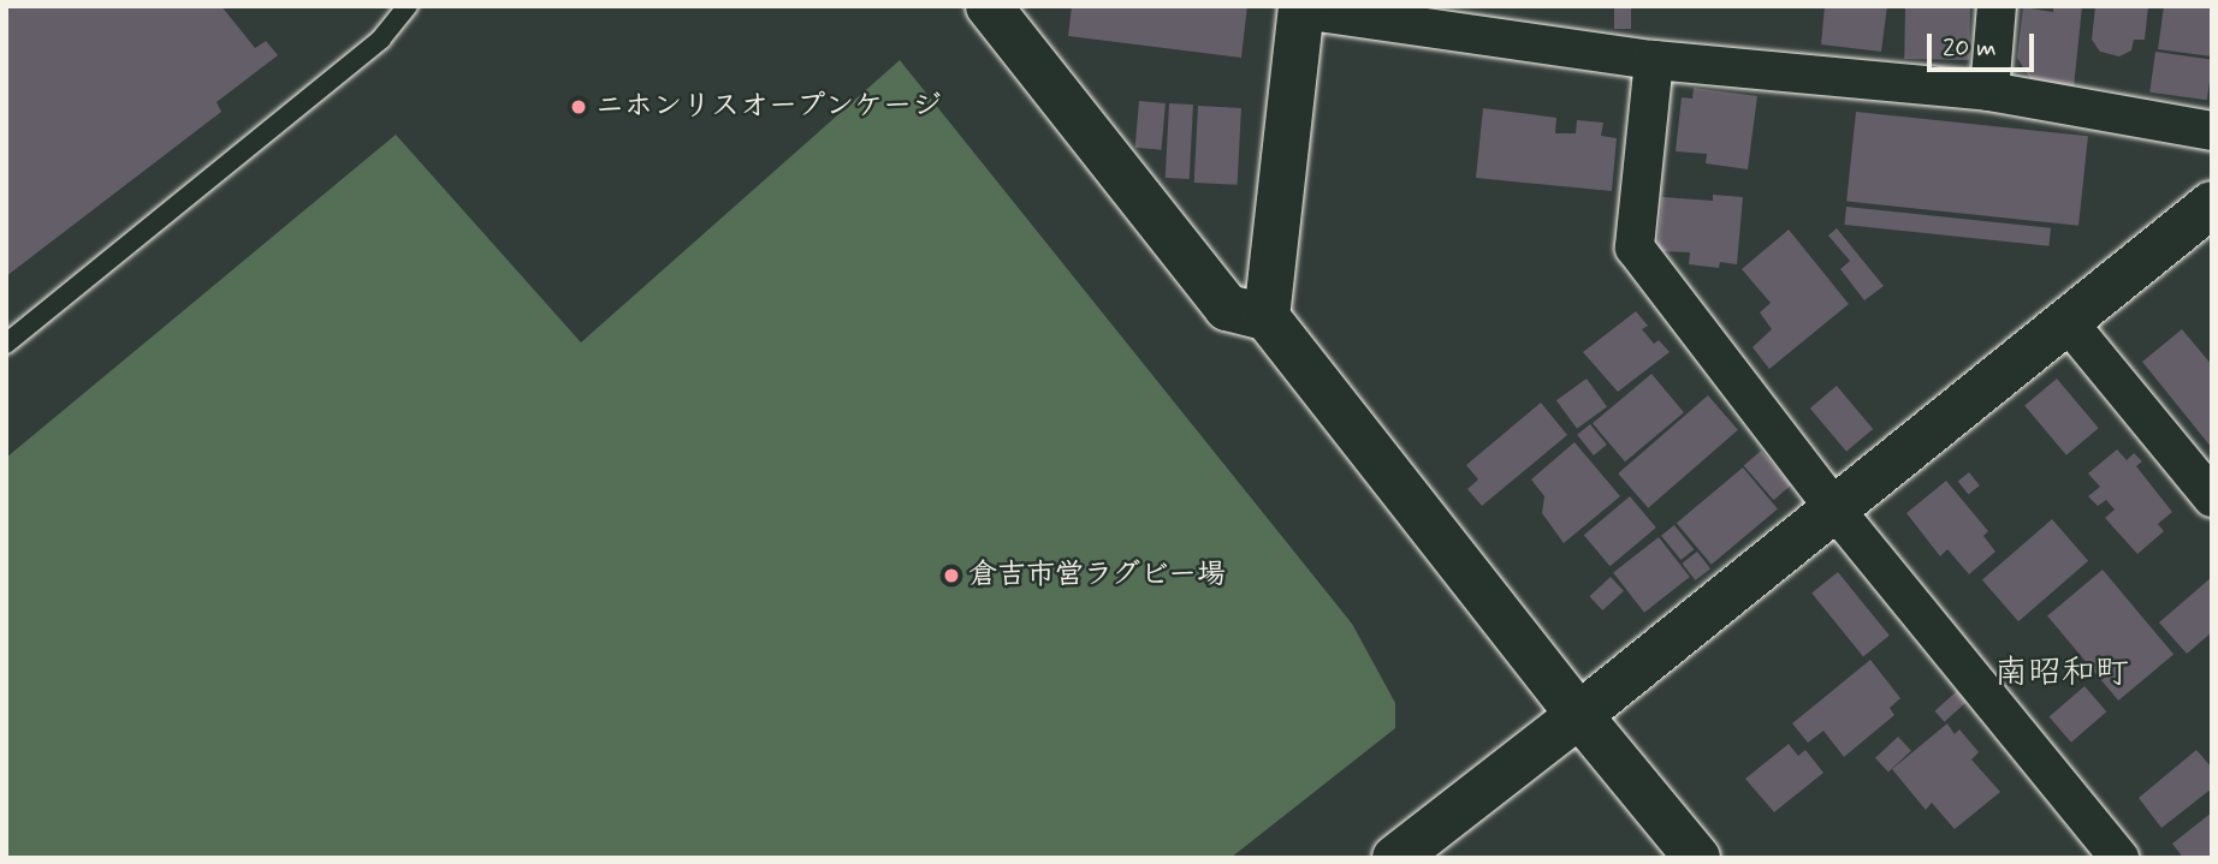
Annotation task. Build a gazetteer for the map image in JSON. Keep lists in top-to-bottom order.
{
  "districts": ["南昭和町"],
  "places": ["ニホンリスオープンケージ", "倉吉市営ラグビー場"],
  "scale_bar": "20 m"
}
